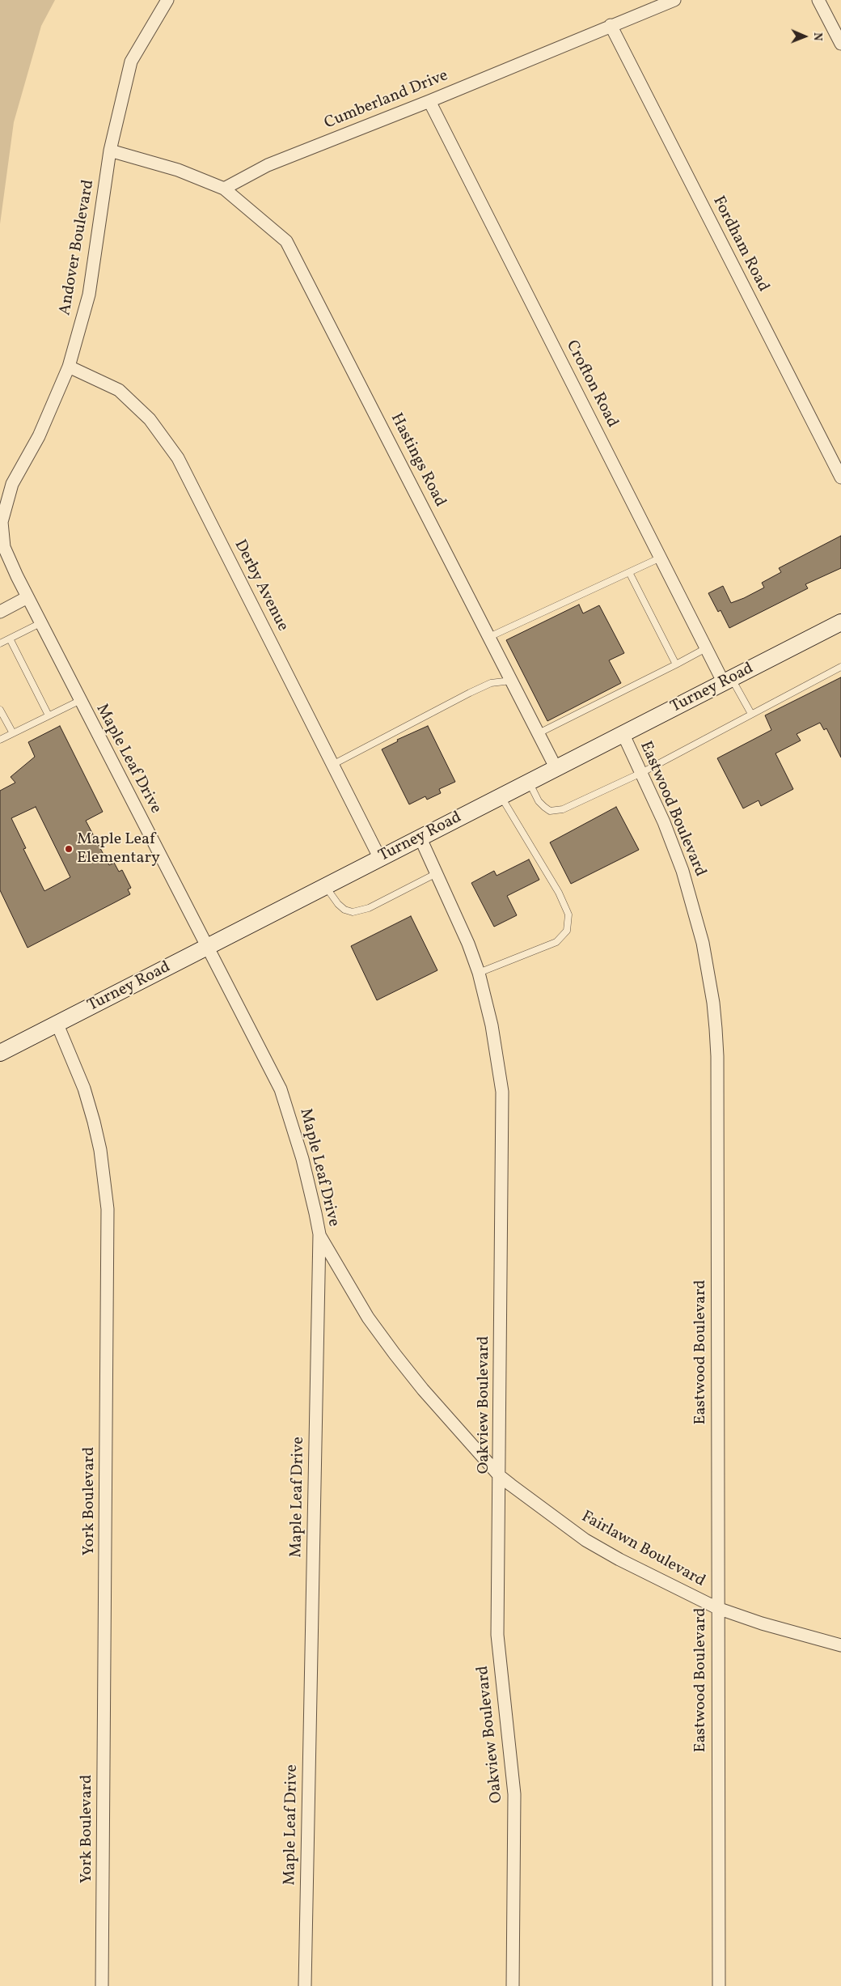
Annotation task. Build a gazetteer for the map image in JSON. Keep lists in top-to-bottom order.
{
  "streets": {
    "main road": ["Turney Road"],
    "street": [
      "Cumberland Drive",
      "Fordham Road",
      "Andover Boulevard",
      "Crofton Road",
      "Hastings Road",
      "Derby Avenue",
      "Maple Leaf Drive",
      "Eastwood Boulevard",
      "Oakview Boulevard",
      "York Boulevard",
      "Fairlawn Boulevard"
    ]
  },
  "crossings": [
    ["Cumberland Drive", "Fordham Road"],
    ["Cumberland Drive", "Crofton Road"],
    ["Cumberland Drive", "Hastings Road"],
    ["Andover Boulevard", "Derby Avenue"],
    ["Andover Boulevard", "Maple Leaf Drive"],
    ["Crofton Road", "Turney Road"],
    ["Hastings Road", "Turney Road"],
    ["Derby Avenue", "Turney Road"],
    ["Turney Road", "Maple Leaf Drive"],
    ["Turney Road", "Eastwood Boulevard"],
    ["Turney Road", "Oakview Boulevard"],
    ["Turney Road", "York Boulevard"],
    ["Maple Leaf Drive", "Fairlawn Boulevard"],
    ["Eastwood Boulevard", "Fairlawn Boulevard"],
    ["Oakview Boulevard", "Fairlawn Boulevard"]
  ],
  "places": ["Maple Leaf Elementary"],
  "north": "right"
}
